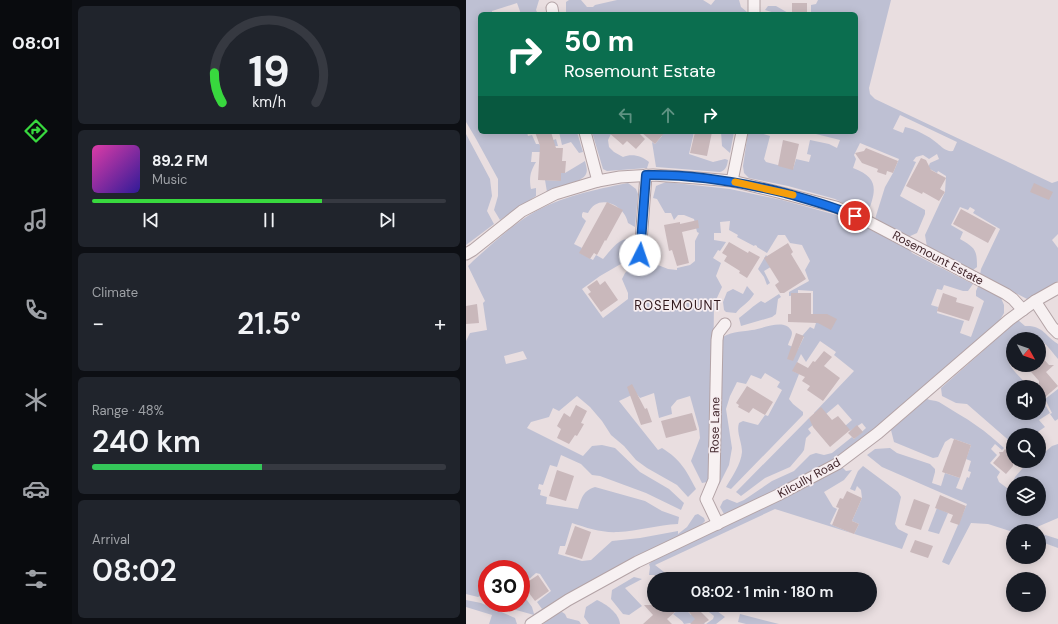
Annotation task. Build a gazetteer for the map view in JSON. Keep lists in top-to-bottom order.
{
  "streets": {
    "street": ["Rosemount Estate", "Rose Lane", "Kilcully Road"]
  },
  "crossings": [
    ["Rosemount Estate", "Kilcully Road"],
    ["Rose Lane", "Kilcully Road"]
  ],
  "districts": ["ROSEMOUNT"],
  "north": "bottom right",
  "page": {
    "tabs": "08:01",
    "turn": ["50 m", "Rosemount Estate"],
    "song": ["89.2 FM", "Music"],
    "tile": [
      "Climate",
      ["Range · 48%", "240 km"],
      ["Arrival", "08:02"]
    ],
    "heat": ["−", "21.5°", "+"],
    "map_buttons": ["+", "−"],
    "limit": "30",
    "trip": "08:02 · 1 min · 180 m",
    "gauge": ["19", "km/h"]
  }
}
